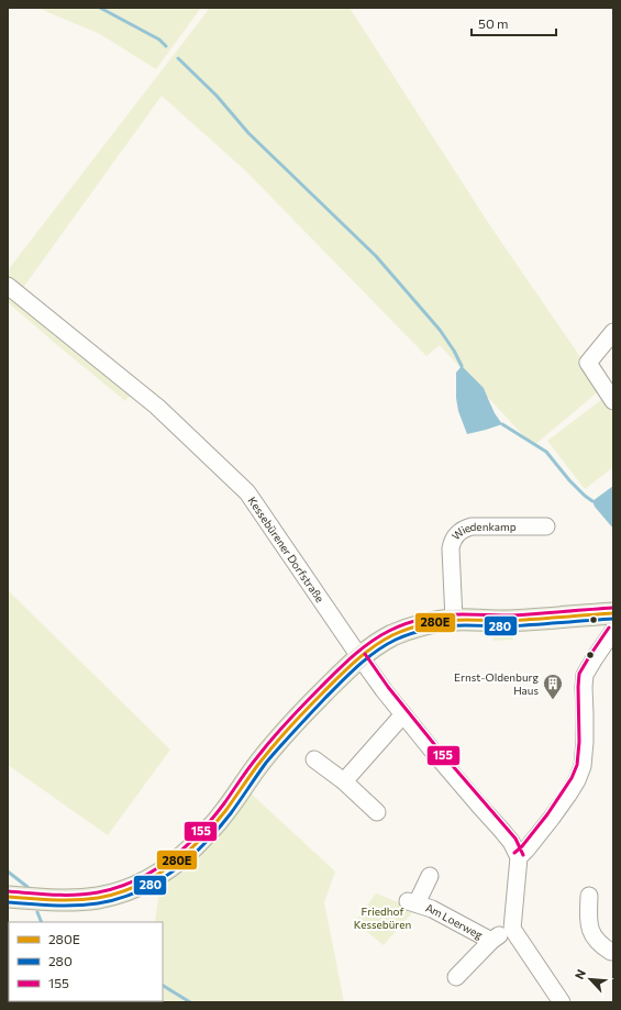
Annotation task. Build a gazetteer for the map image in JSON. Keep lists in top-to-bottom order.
{
  "streets": {
    "street": ["Wiedenkamp", "Kessebürener Dorfstraße", "Am Loerweg"]
  },
  "parks": ["Friedhof Kessebüren"],
  "places": {
    "building": ["Ernst-Oldenburg Haus"]
  },
  "lines": ["transit line 155", "transit line 280E", "transit line 280"],
  "legend": ["280E", "280", "155"],
  "scale_bar": "50 m",
  "north": "top left"
}
